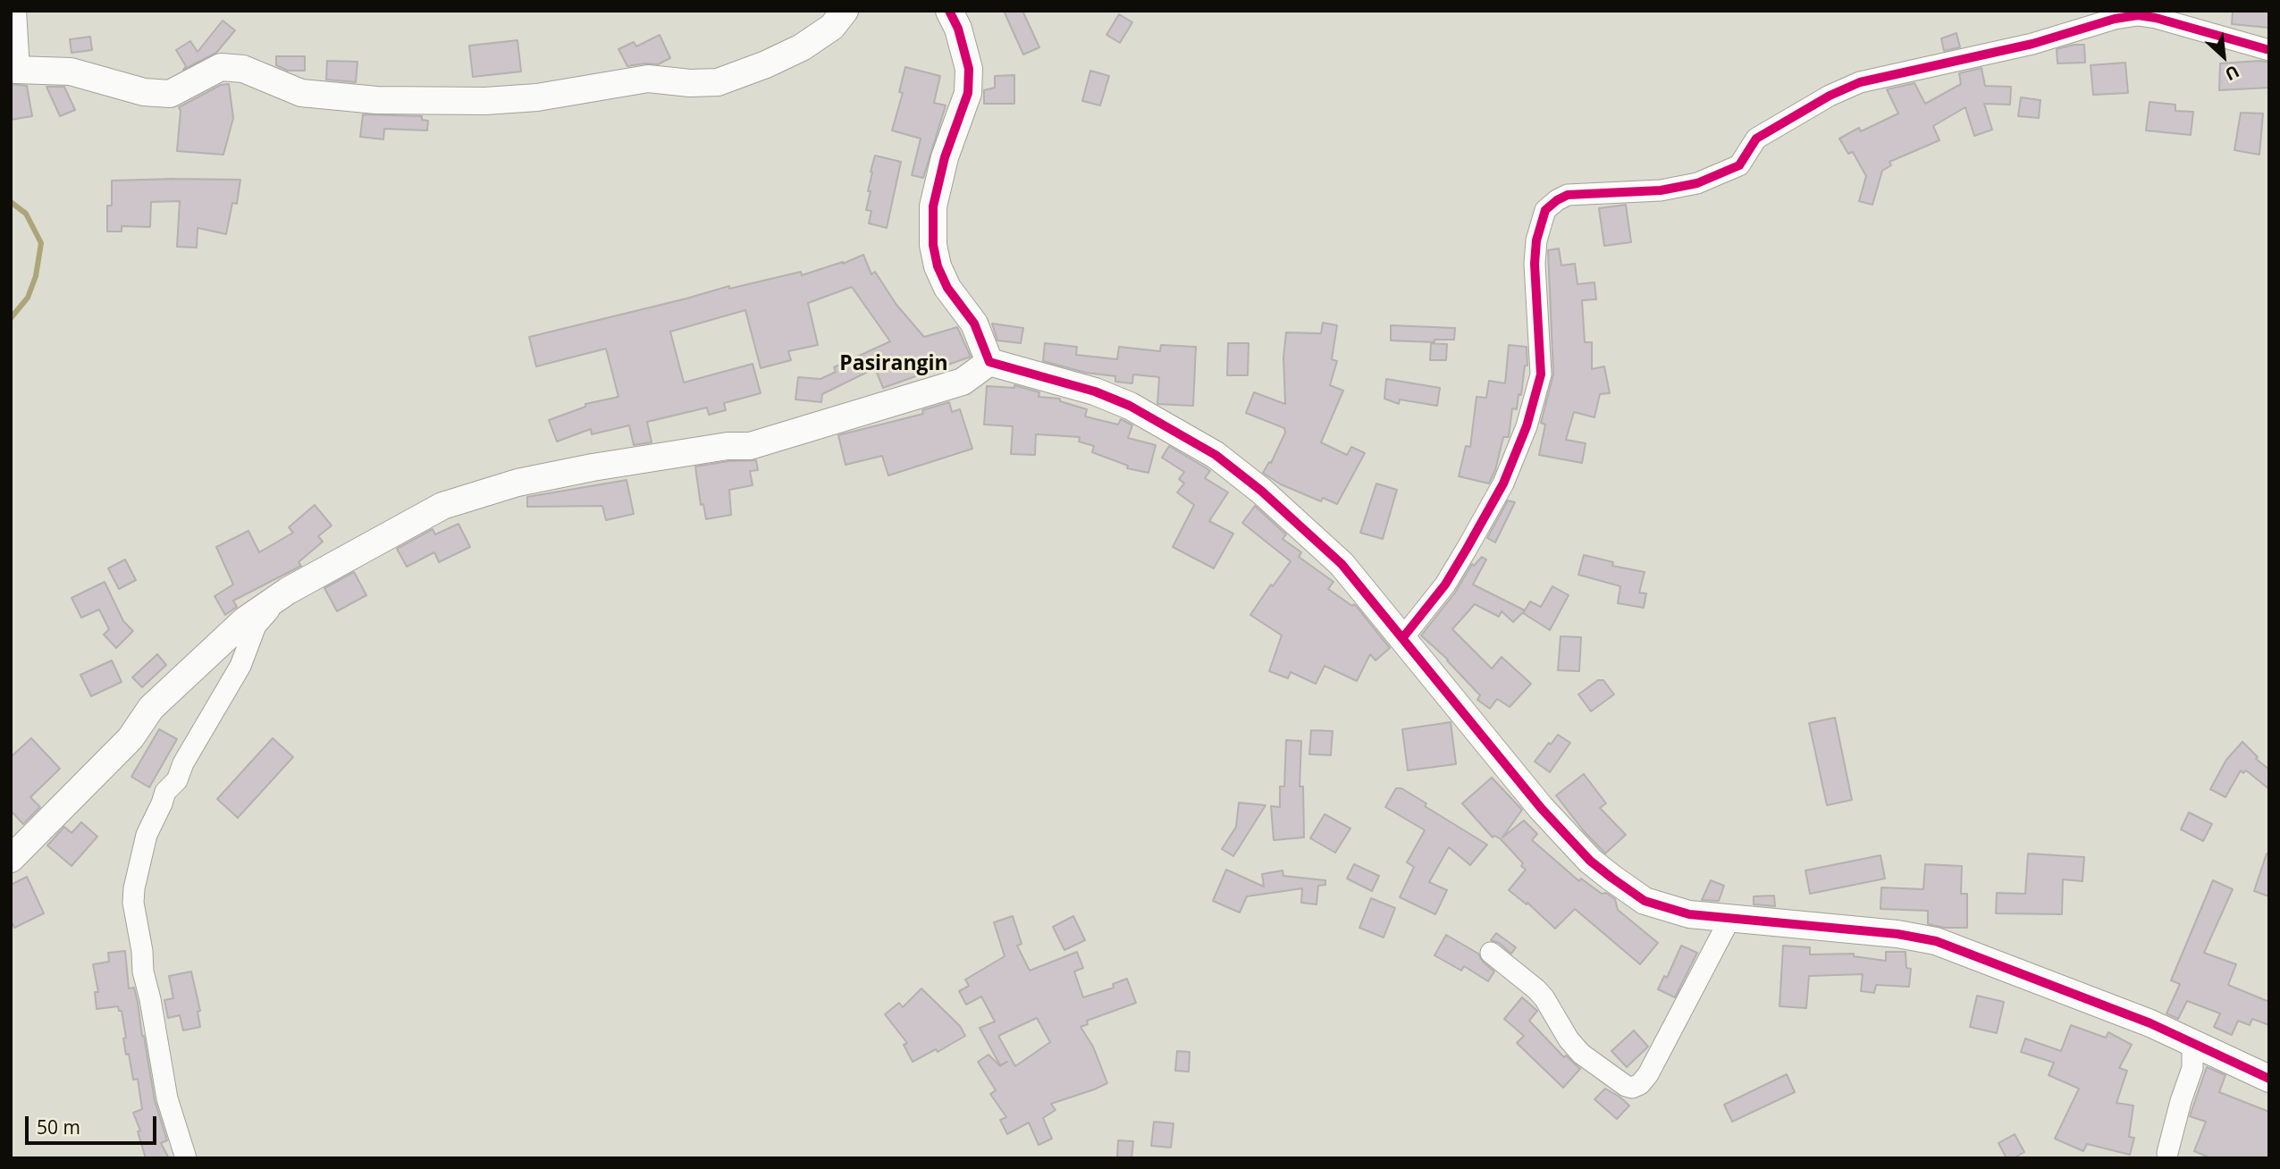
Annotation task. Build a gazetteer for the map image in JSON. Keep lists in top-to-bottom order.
{
  "districts": ["Pasirangin"],
  "scale_bar": "50 m",
  "north": "bottom right"
}
